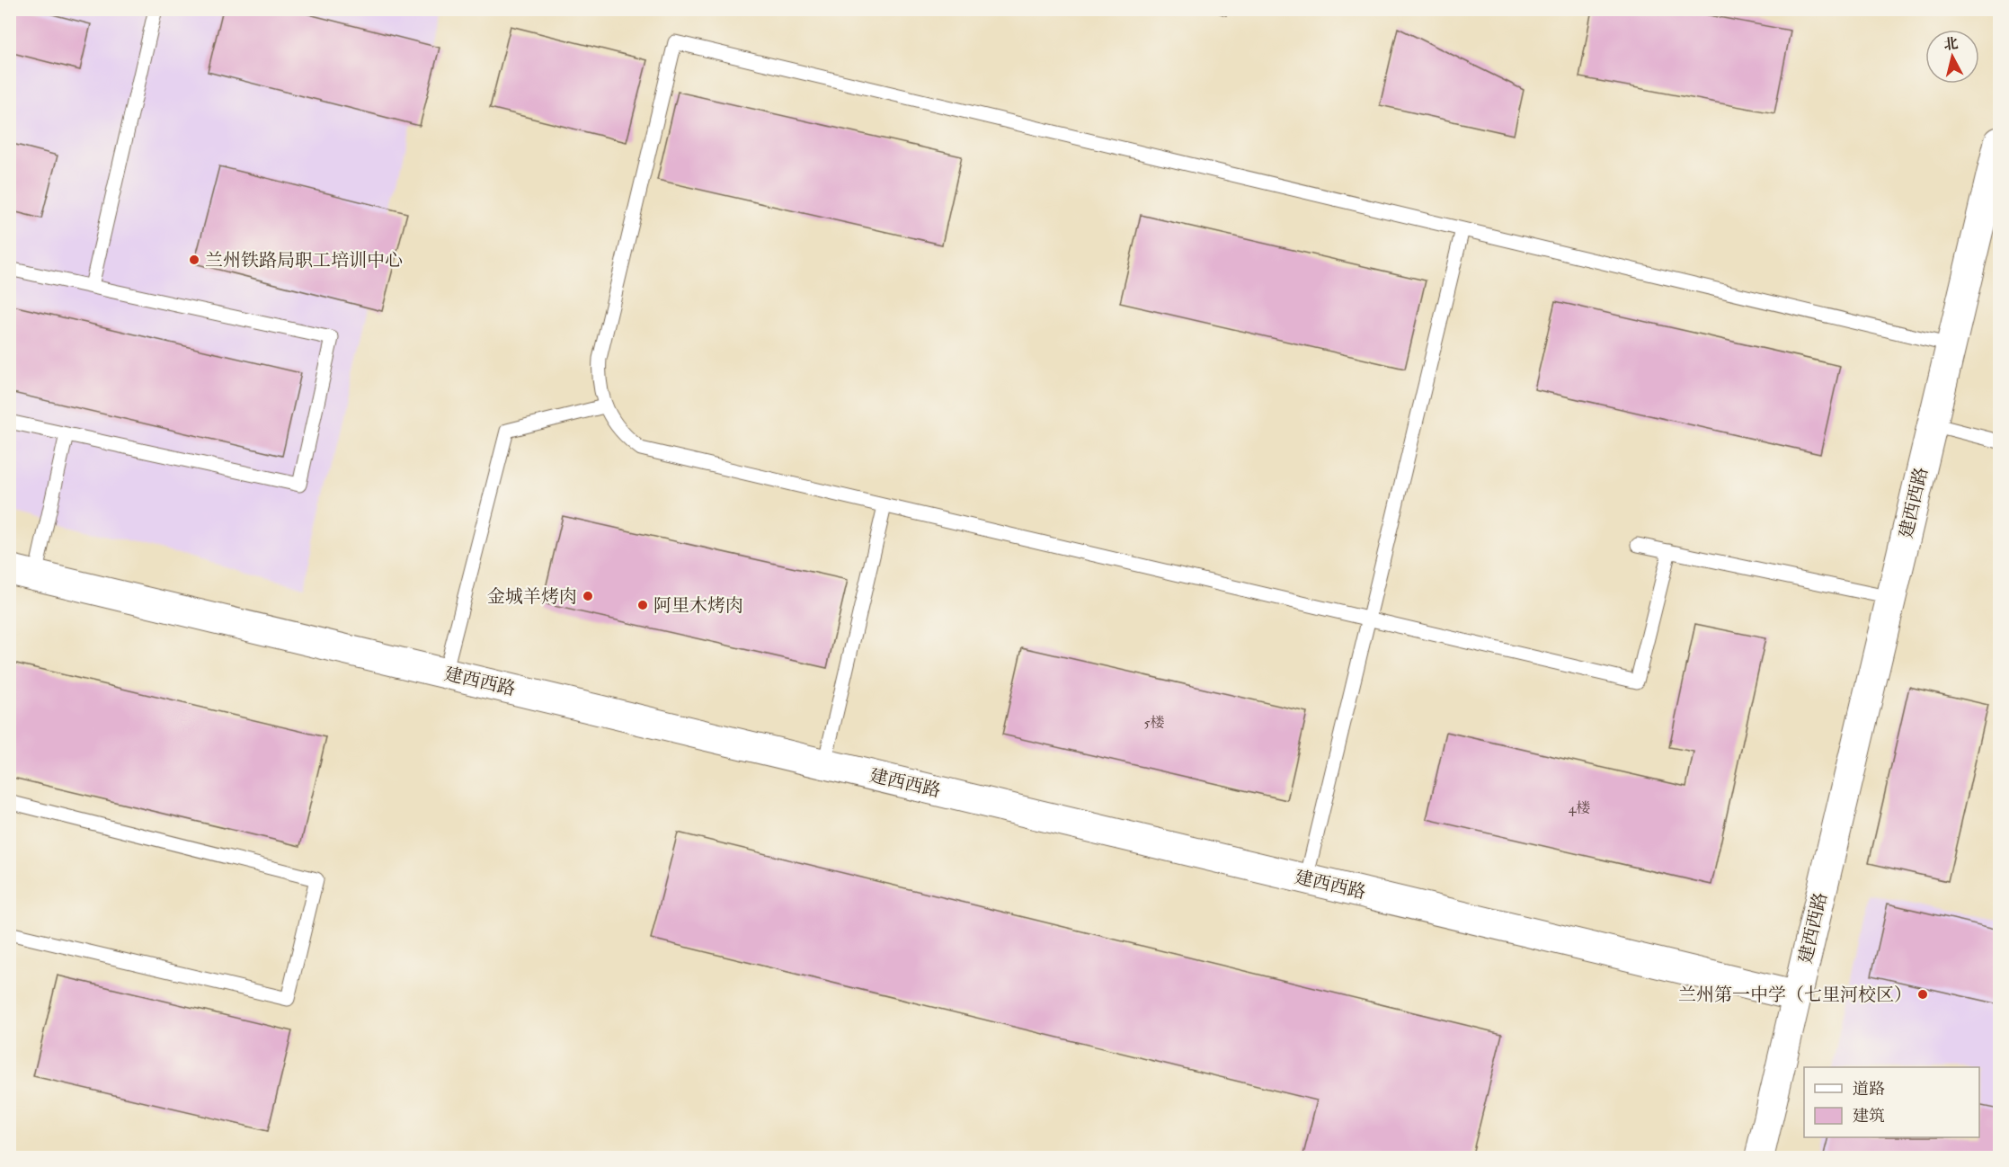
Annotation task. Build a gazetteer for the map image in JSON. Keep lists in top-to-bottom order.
{
  "streets": {
    "street": ["建西西路"]
  },
  "places": [
    "兰州铁路局职工培训中心",
    "金城羊烤肉",
    "阿里木烤肉",
    "兰州第一中学（七里河校区）"
  ],
  "house_numbers": ["5楼", "4楼"],
  "legend": ["道路", "建筑"],
  "north": "top"
}
